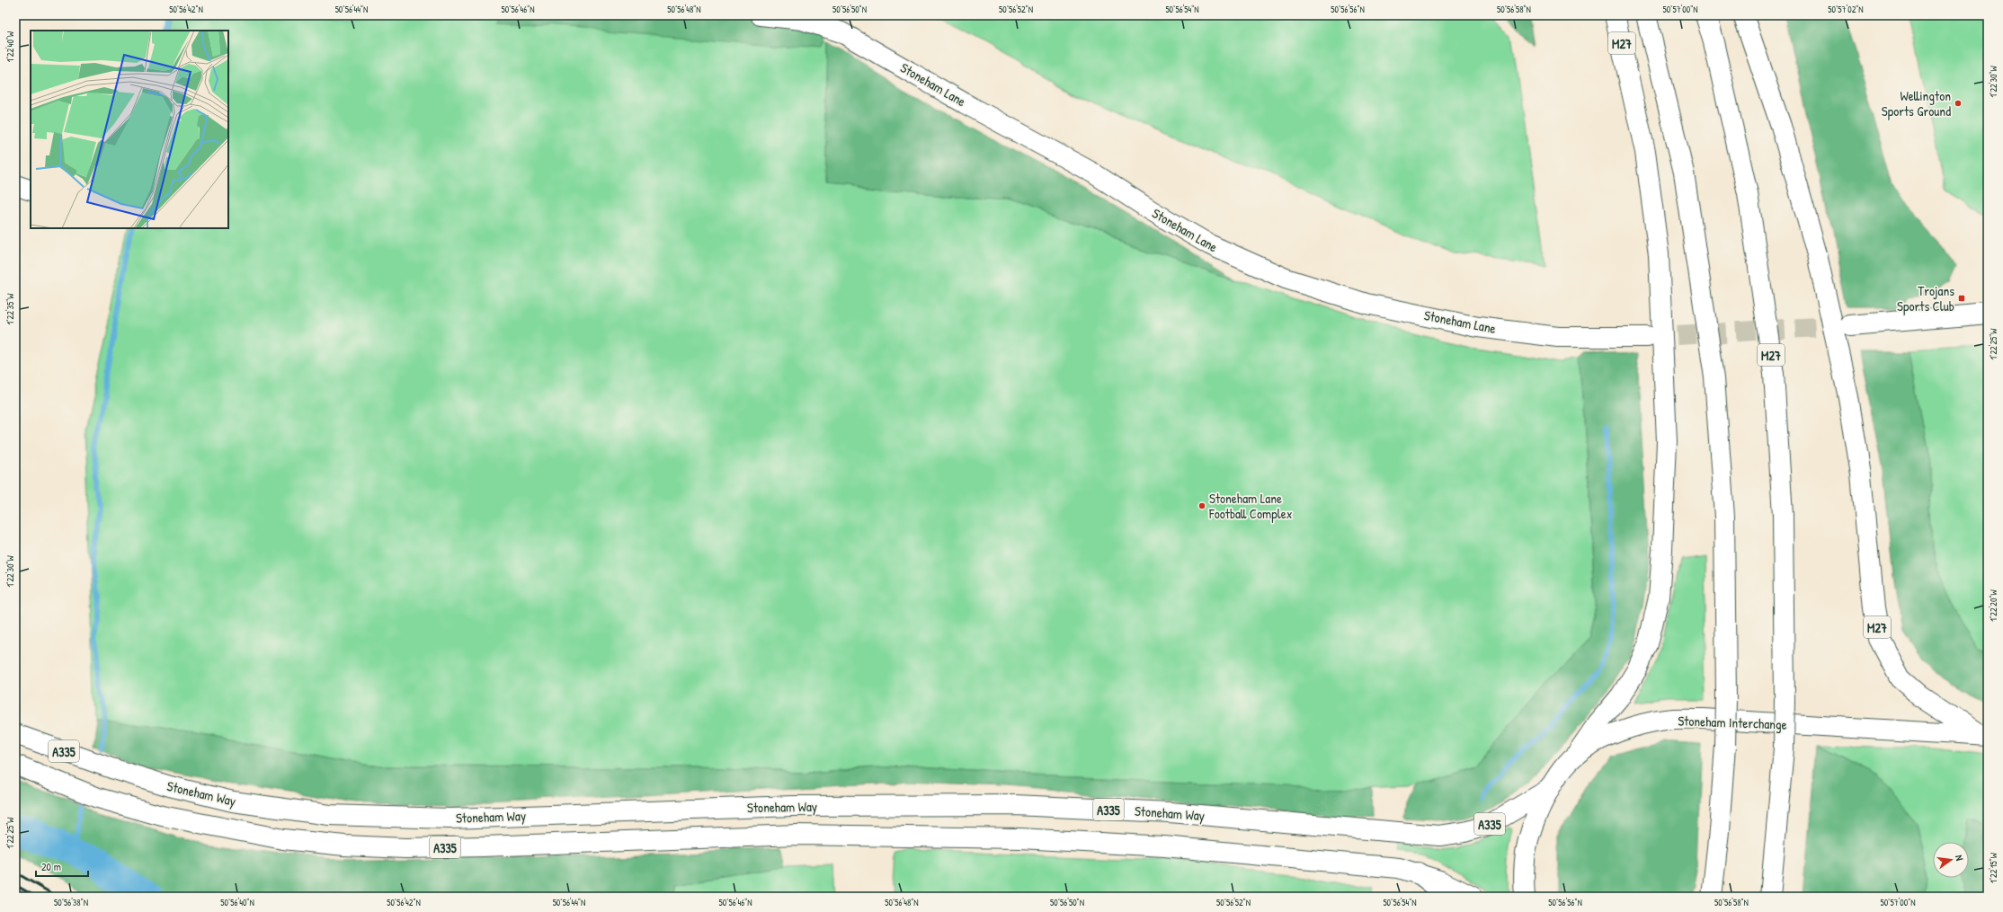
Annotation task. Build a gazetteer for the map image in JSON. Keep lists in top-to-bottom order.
{
  "streets": {
    "main road": [
      "M27",
      "Stoneham Lane",
      "Stoneham Interchange",
      "A335",
      "Stoneham Way"
    ]
  },
  "crossings": [
    ["M27", "Stoneham Interchange"],
    ["Stoneham Interchange", "Stoneham Way"]
  ],
  "places": {
    "other": ["Wellington Sports Ground", "Stoneham Lane Football Complex"],
    "transit": ["Trojans Sports Club"]
  },
  "scale_bar": "20 m",
  "north": "right",
  "coordinates": [
    "50°56'42\"N",
    "50°56'44\"N",
    "50°56'46\"N",
    "50°56'48\"N",
    "50°56'50\"N",
    "50°56'52\"N",
    "50°56'54\"N",
    "50°56'56\"N",
    "50°56'58\"N",
    "50°57'00\"N",
    "50°57'02\"N",
    "1°22'40\"W",
    "1°22'30\"W",
    "1°22'35\"W",
    "1°22'25\"W",
    "1°22'20\"W",
    "1°22'15\"W",
    "50°56'38\"N",
    "50°56'40\"N"
  ]
}
